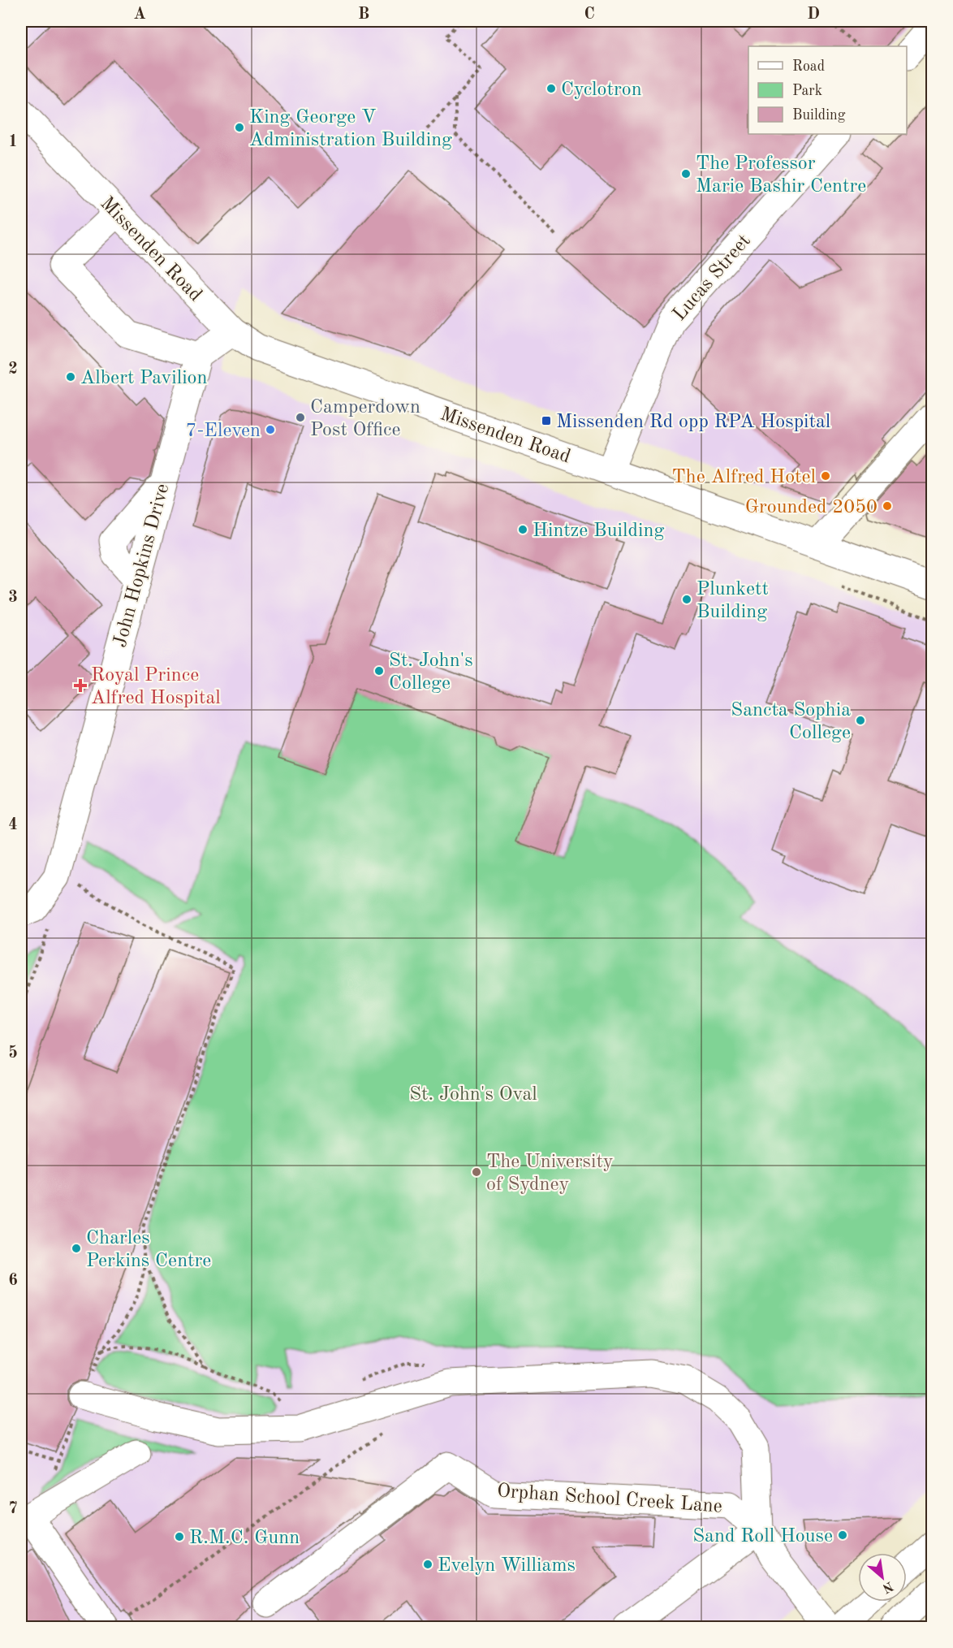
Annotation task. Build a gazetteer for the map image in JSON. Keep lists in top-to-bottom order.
{
  "streets": {
    "main road": [
      "Missenden Road",
      "Lucas Street",
      "John Hopkins Drive",
      "Orphan School Creek Lane"
    ]
  },
  "crossings": [
    ["Missenden Road", "Lucas Street"]
  ],
  "parks": ["St. John's Oval"],
  "places": {
    "other": [
      "Cyclotron",
      "King George V Administration Building",
      "The Professor Marie Bashir Centre",
      "Albert Pavilion",
      "Camperdown Post Office",
      "7-Eleven",
      "The Alfred Hotel",
      "Grounded 2050",
      "Hintze Building",
      "Plunkett Building",
      "St. John's College",
      "Sancta Sophia College",
      "The University of Sydney",
      "Charles Perkins Centre",
      "Sand Roll House",
      "R.M.C. Gunn",
      "Evelyn Williams"
    ],
    "transit": ["Missenden Rd opp RPA Hospital"],
    "health": ["Royal Prince Alfred Hospital"]
  },
  "legend": ["Road", "Park", "Building"],
  "north": "bottom right",
  "grid": {
    "columns": [
      "A",
      "B",
      "C",
      "D"
    ],
    "rows": [
      "1",
      "2",
      "3",
      "4",
      "5",
      "6",
      "7"
    ]
  }
}
